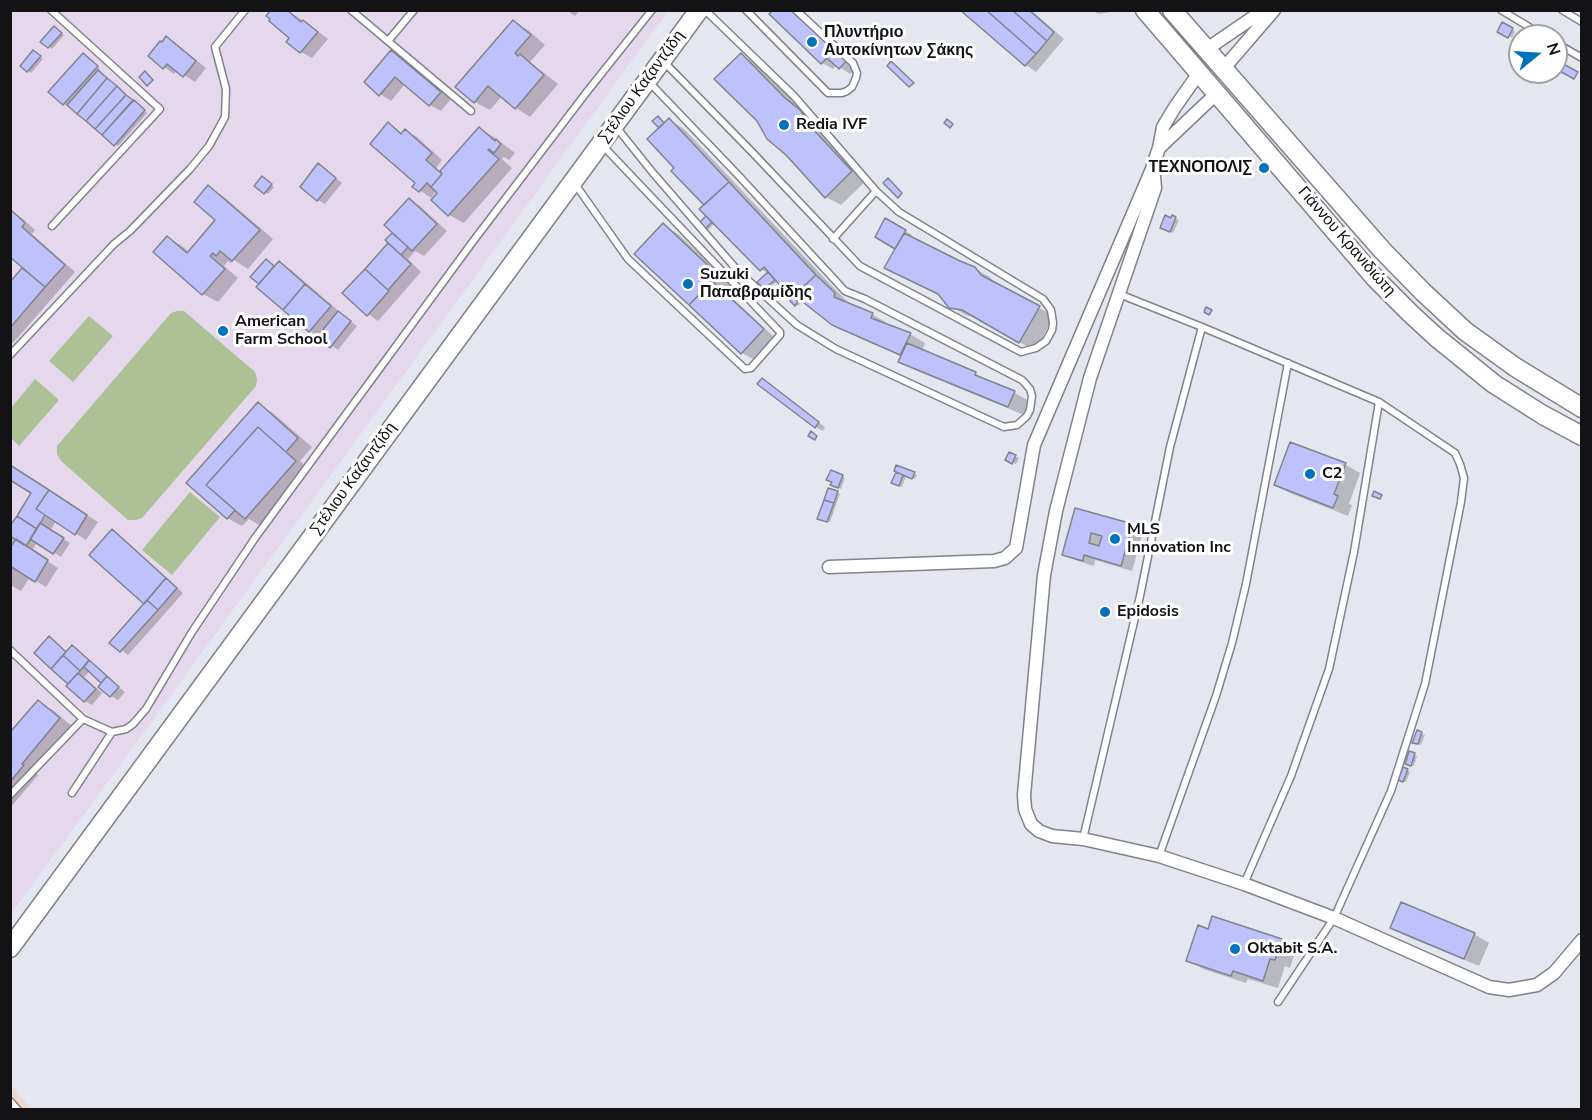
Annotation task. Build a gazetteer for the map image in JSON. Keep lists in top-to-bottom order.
{
  "streets": {
    "street": ["Στέλιου Καζαντζίδη", "Γιάννου Κρανιδιώτη"]
  },
  "places": [
    "Πλυντήριο Αυτοκίνητων Σάκης",
    "Redia IVF",
    "ΤΕΧΝΟΠΟΛΙΣ",
    "Suzuki Παπαβραμίδης",
    "American Farm School",
    "C2",
    "MLS Innovation Inc",
    "Epidosis",
    "Oktabit S.A."
  ],
  "north": "right"
}
